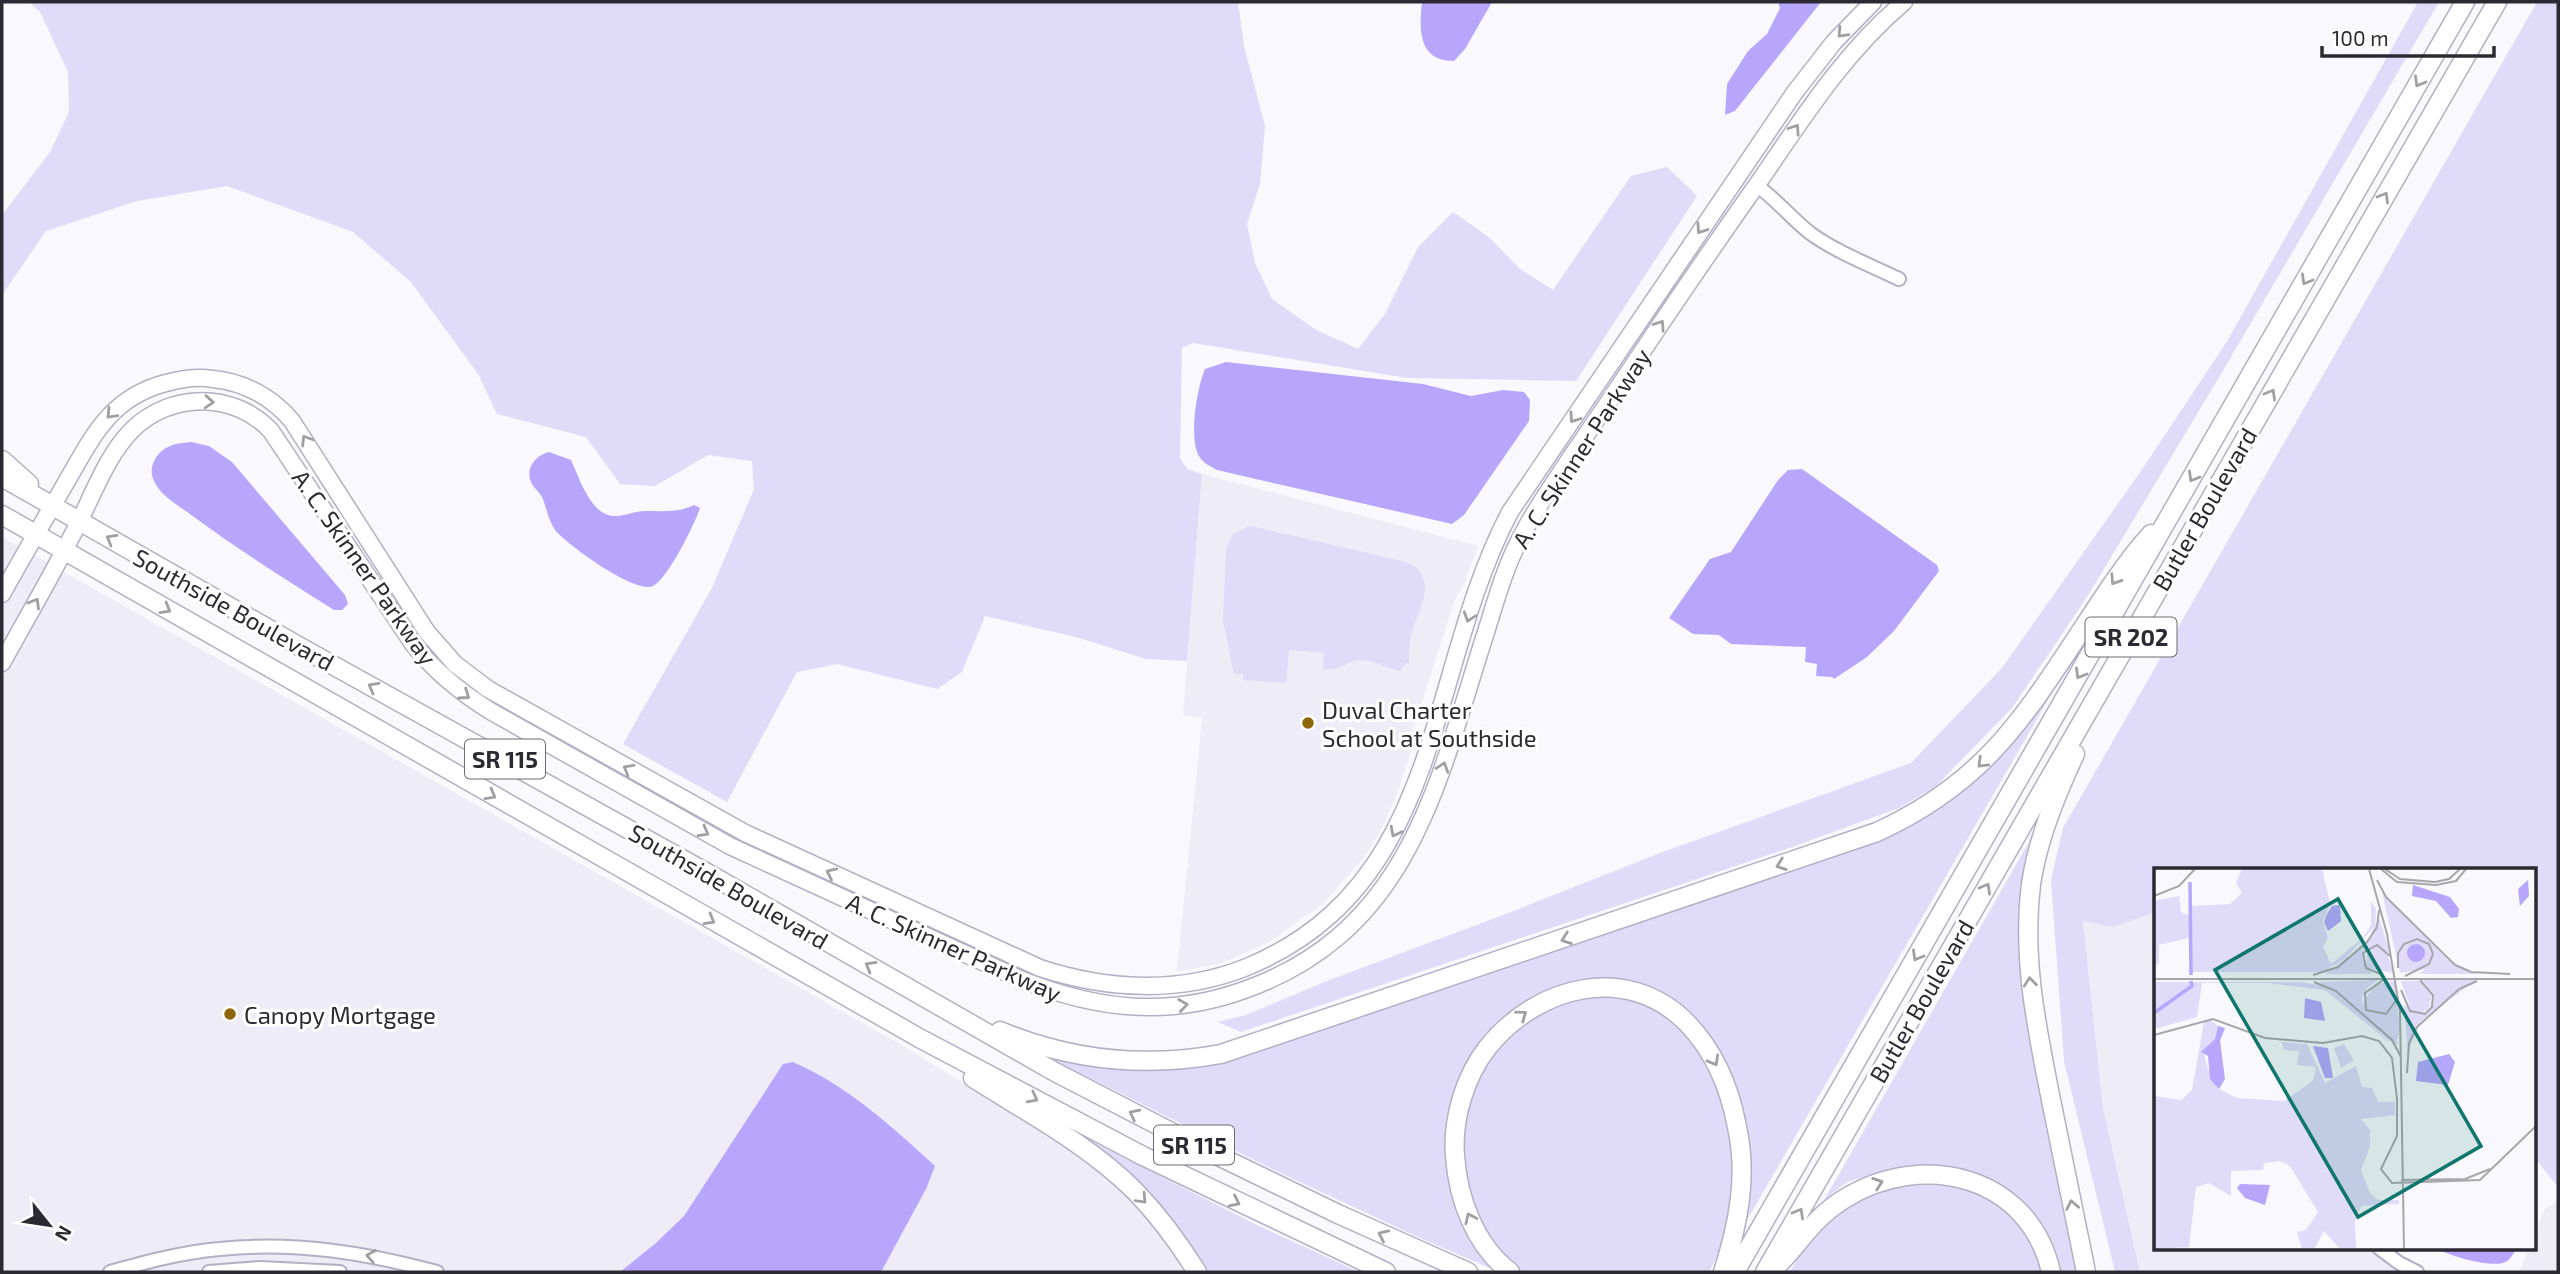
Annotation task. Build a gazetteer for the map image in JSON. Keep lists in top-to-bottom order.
{
  "streets": {
    "highway": [
      "Butler Boulevard",
      "Southside Boulevard",
      "SR 202",
      "SR 115"
    ],
    "main road": ["A. C. Skinner Parkway"]
  },
  "crossings": [
    ["A. C. Skinner Parkway", "Southside Boulevard"]
  ],
  "places": ["Duval Charter School at Southside", "Canopy Mortgage"],
  "scale_bar": "100 m",
  "north": "bottom right"
}
